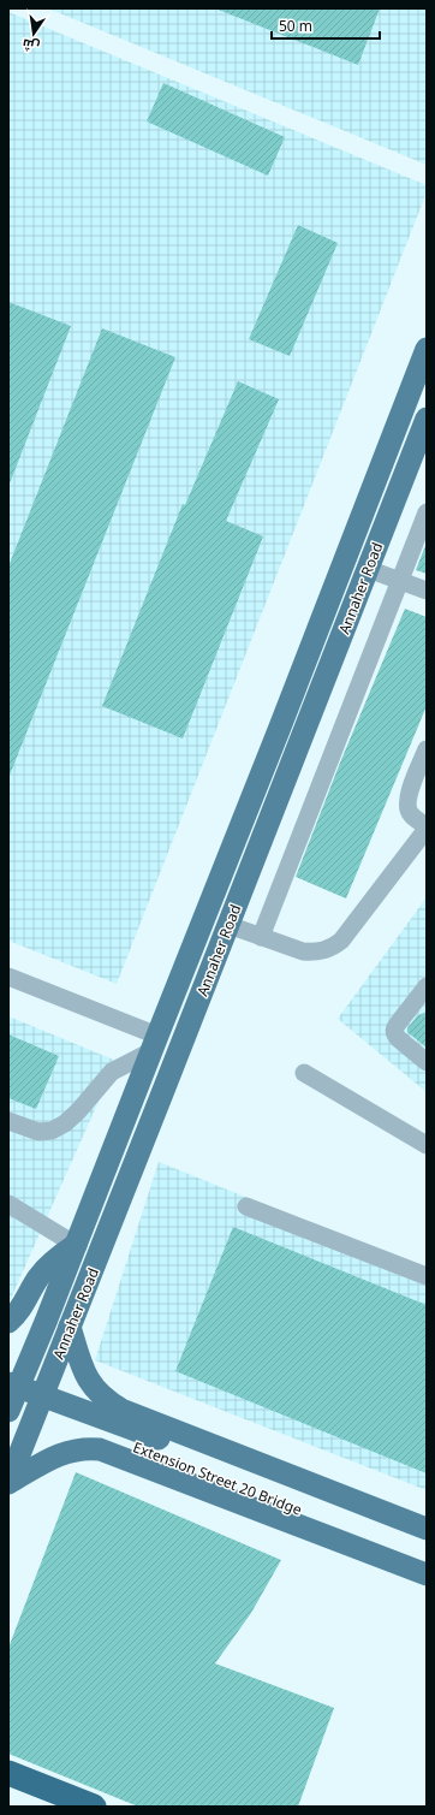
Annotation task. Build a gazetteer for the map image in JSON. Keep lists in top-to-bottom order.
{
  "streets": {
    "main road": ["Annaher Road", "Extension Street 20 Bridge"]
  },
  "scale_bar": "50 m",
  "north": "bottom"
}
